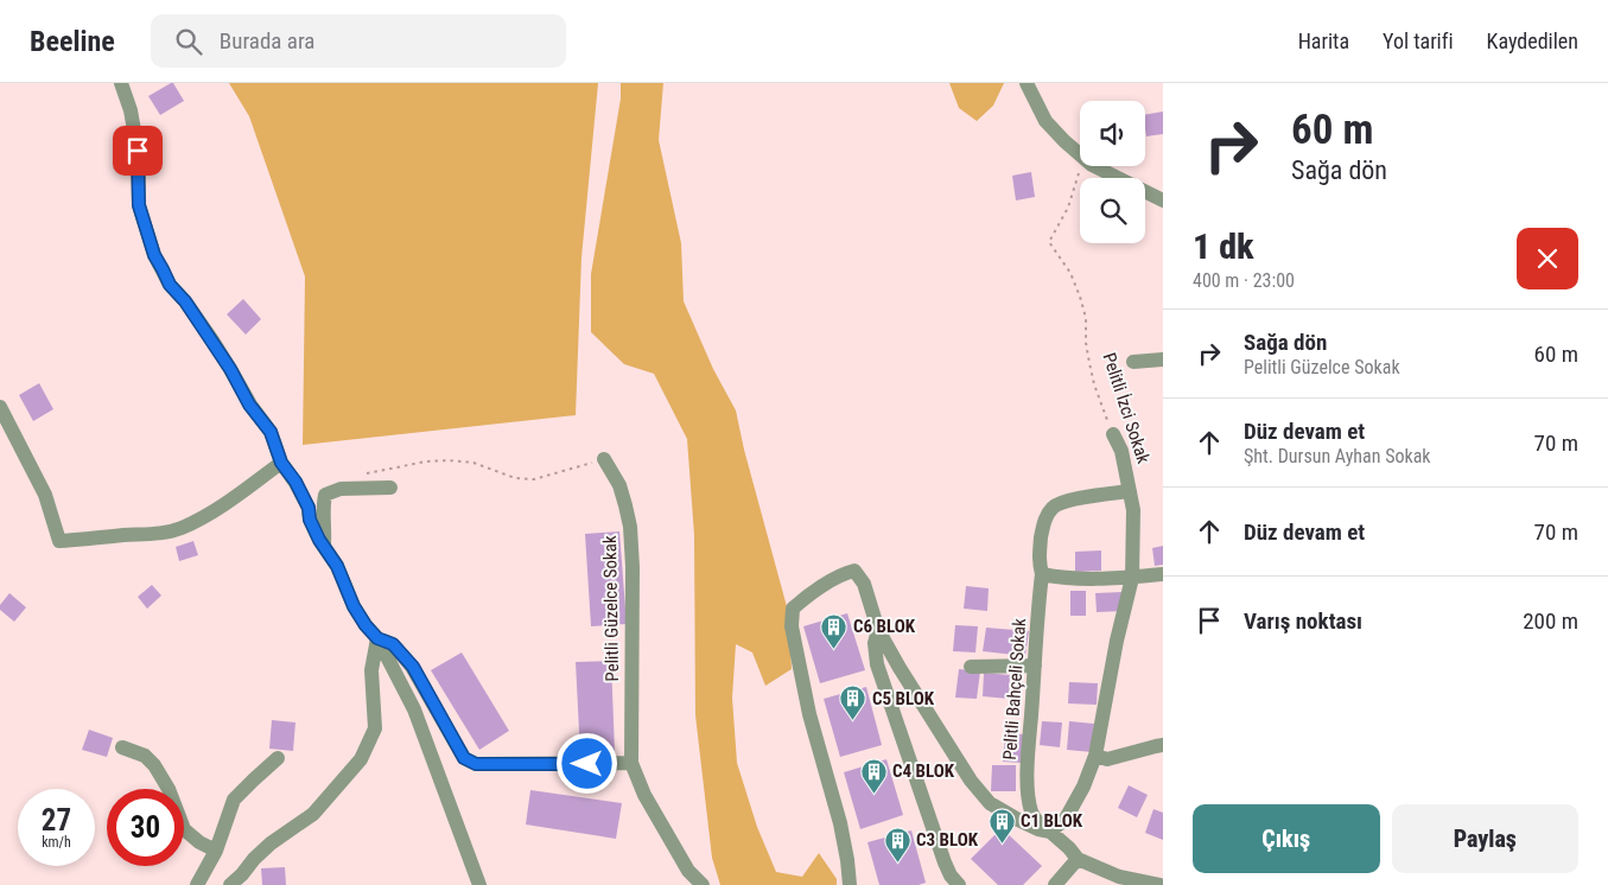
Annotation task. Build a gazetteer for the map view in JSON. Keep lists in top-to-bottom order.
{
  "streets": {
    "street": ["Pelitli İzci Sokak", "Pelitli Güzelce Sokak", "Pelitli Bahçeli Sokak"]
  },
  "crossings": [
    ["Pelitli İzci Sokak", "Pelitli Bahçeli Sokak"]
  ],
  "places": {
    "building": [
      "C6 BLOK",
      "C5 BLOK",
      "C4 BLOK",
      "C1 BLOK",
      "C3 BLOK"
    ]
  },
  "page": {
    "header": "Beeline",
    "search": "Burada ara",
    "nav": ["Harita", "Yol tarifi", "Kaydedilen"],
    "turn": ["60 m", "Sağa dön"],
    "heading": ["1 dk", "400 m · 23:00"],
    "list": [
      {
        "name": "Sağa dön",
        "note": "Pelitli Güzelce Sokak",
        "value": "60 m"
      },
      {
        "name": "Düz devam et",
        "note": "Şht. Dursun Ayhan Sokak",
        "value": "70 m"
      },
      {
        "name": "Düz devam et",
        "value": "70 m"
      },
      {
        "name": "Varış noktası",
        "value": "200 m"
      }
    ],
    "speed": "27 km/h",
    "limit": "30",
    "buttons": ["Çıkış", "Paylaş"]
  }
}
